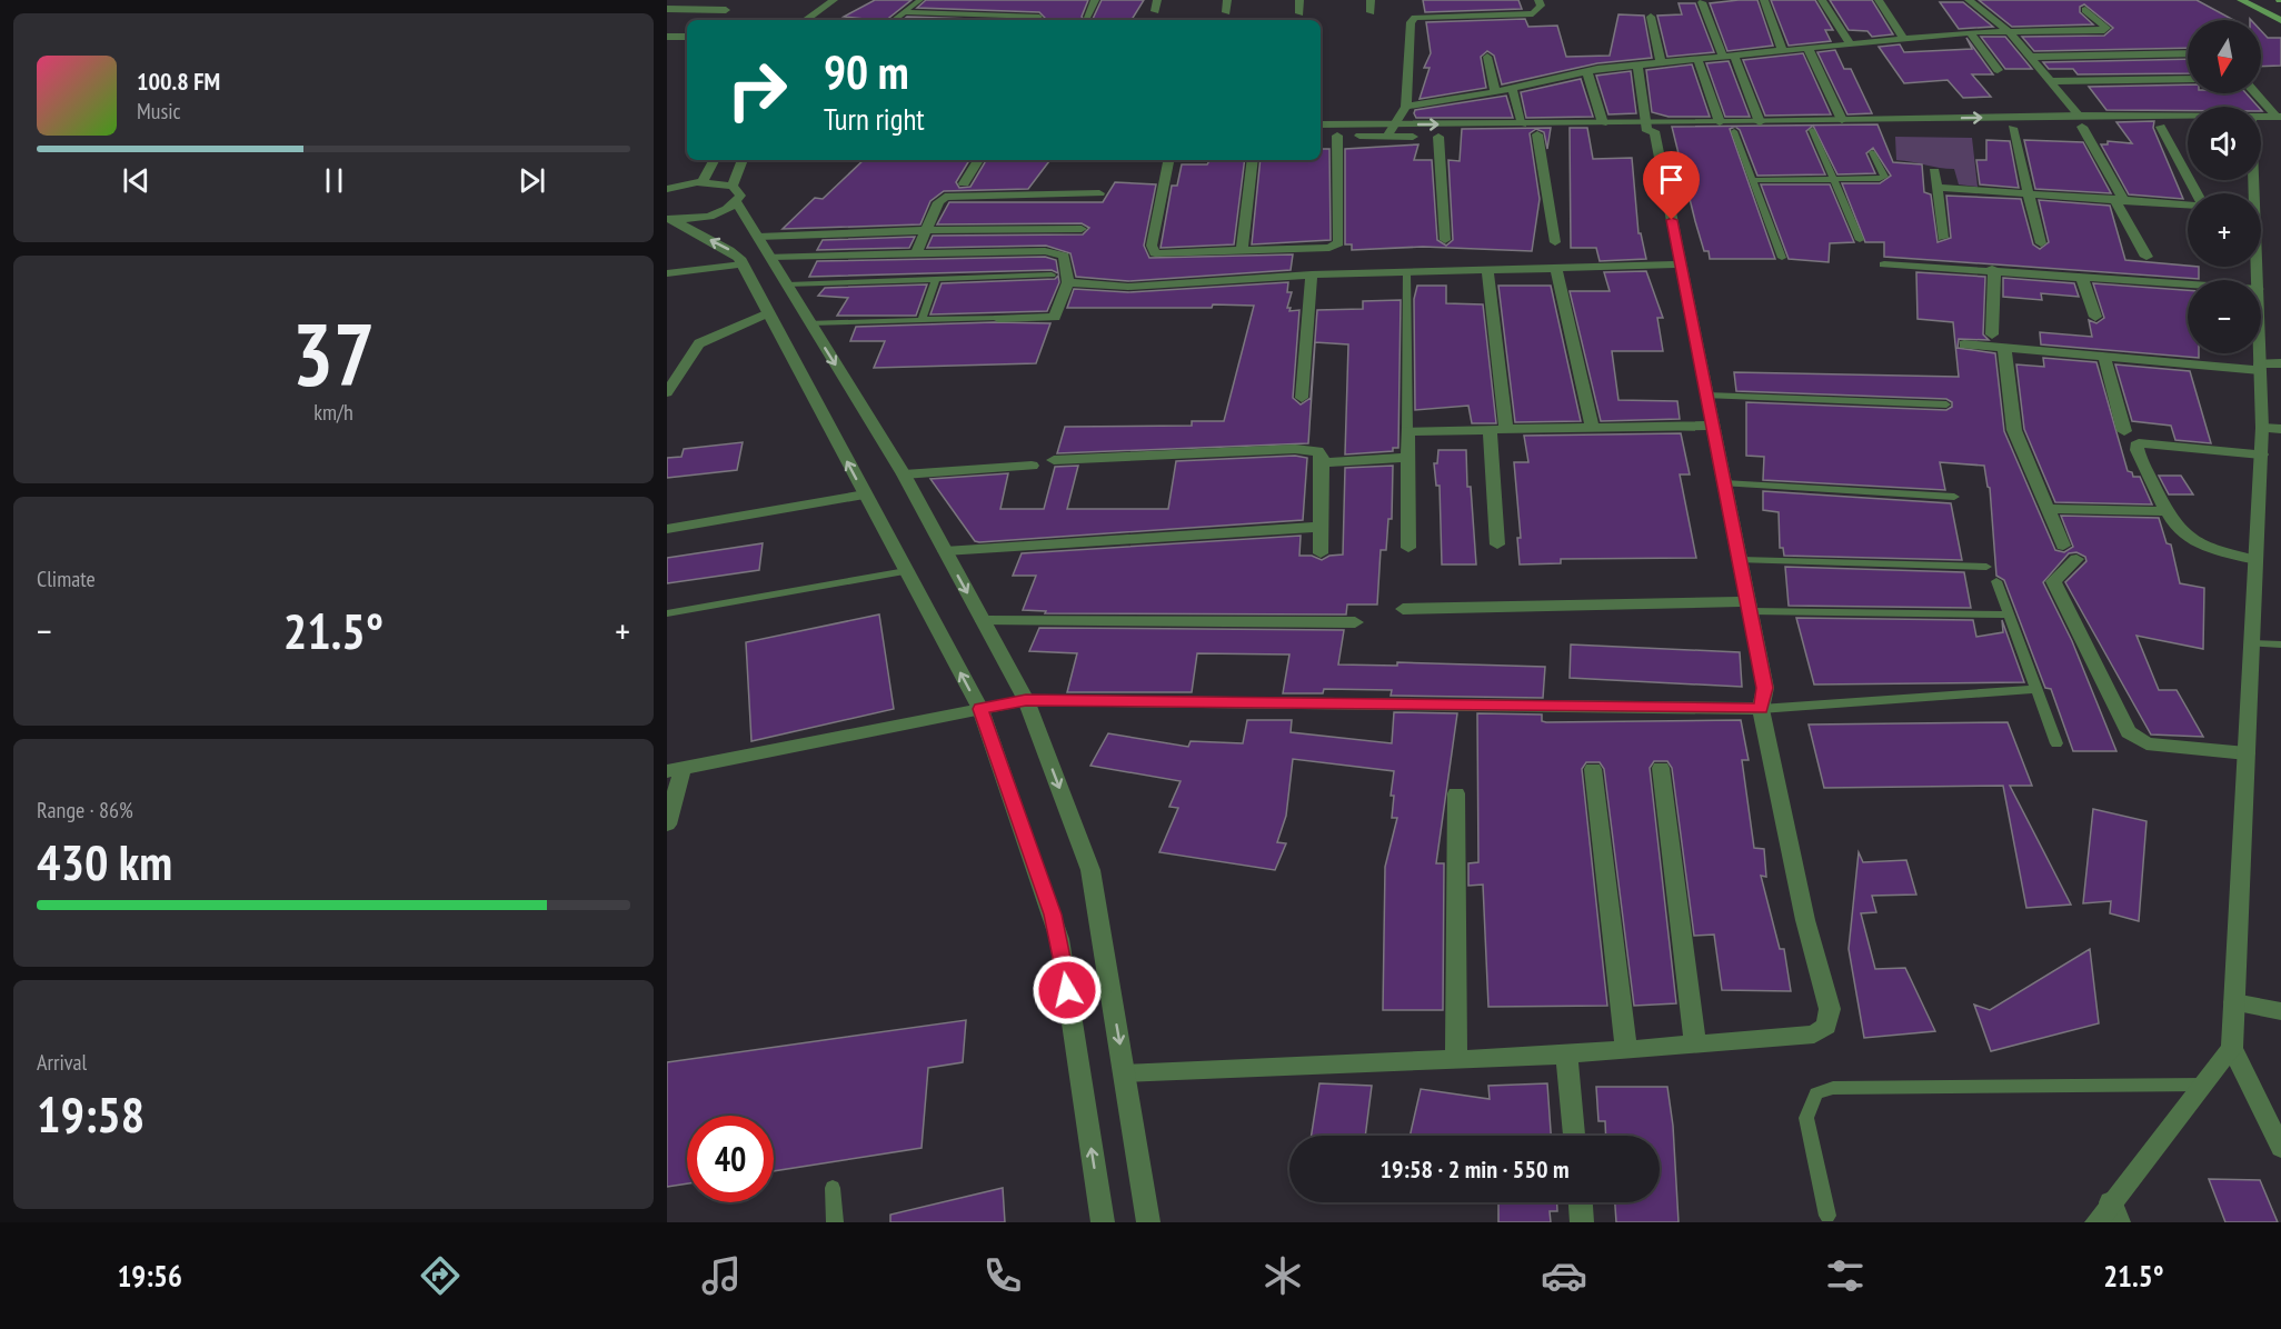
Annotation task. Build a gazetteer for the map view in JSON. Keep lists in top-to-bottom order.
{
  "north": "bottom",
  "page": {
    "map_buttons": ["+", "−"],
    "turn": ["90 m", "Turn right"],
    "song": ["100.8 FM", "Music"],
    "tile": [
      ["37", "km/h"],
      "Climate",
      ["Range · 86%", "430 km"],
      ["Arrival", "19:58"]
    ],
    "heat": ["−", "21.5°", "+"],
    "limit": "40",
    "trip": "19:58 · 2 min · 550 m",
    "tabs": ["19:56", "21.5°"]
  }
}
